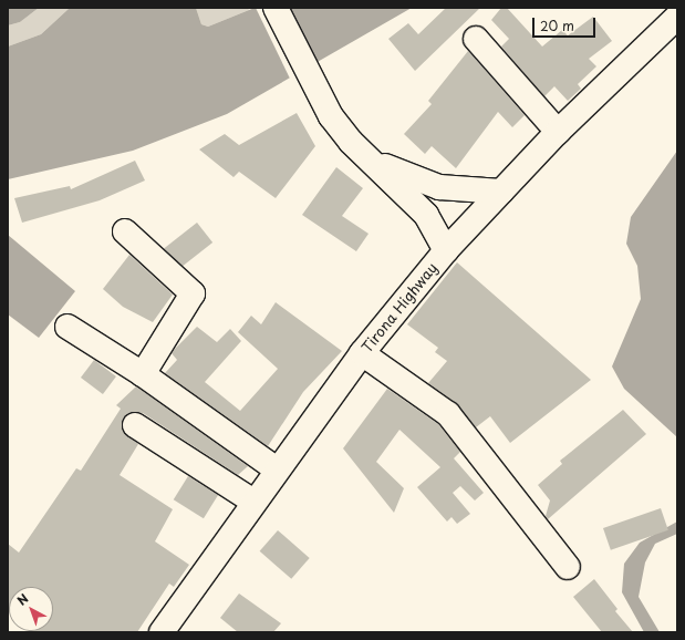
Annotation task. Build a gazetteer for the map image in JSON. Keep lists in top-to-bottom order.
{
  "streets": {
    "main road": ["Tirona Highway"]
  },
  "scale_bar": "20 m",
  "north": "top left"
}
